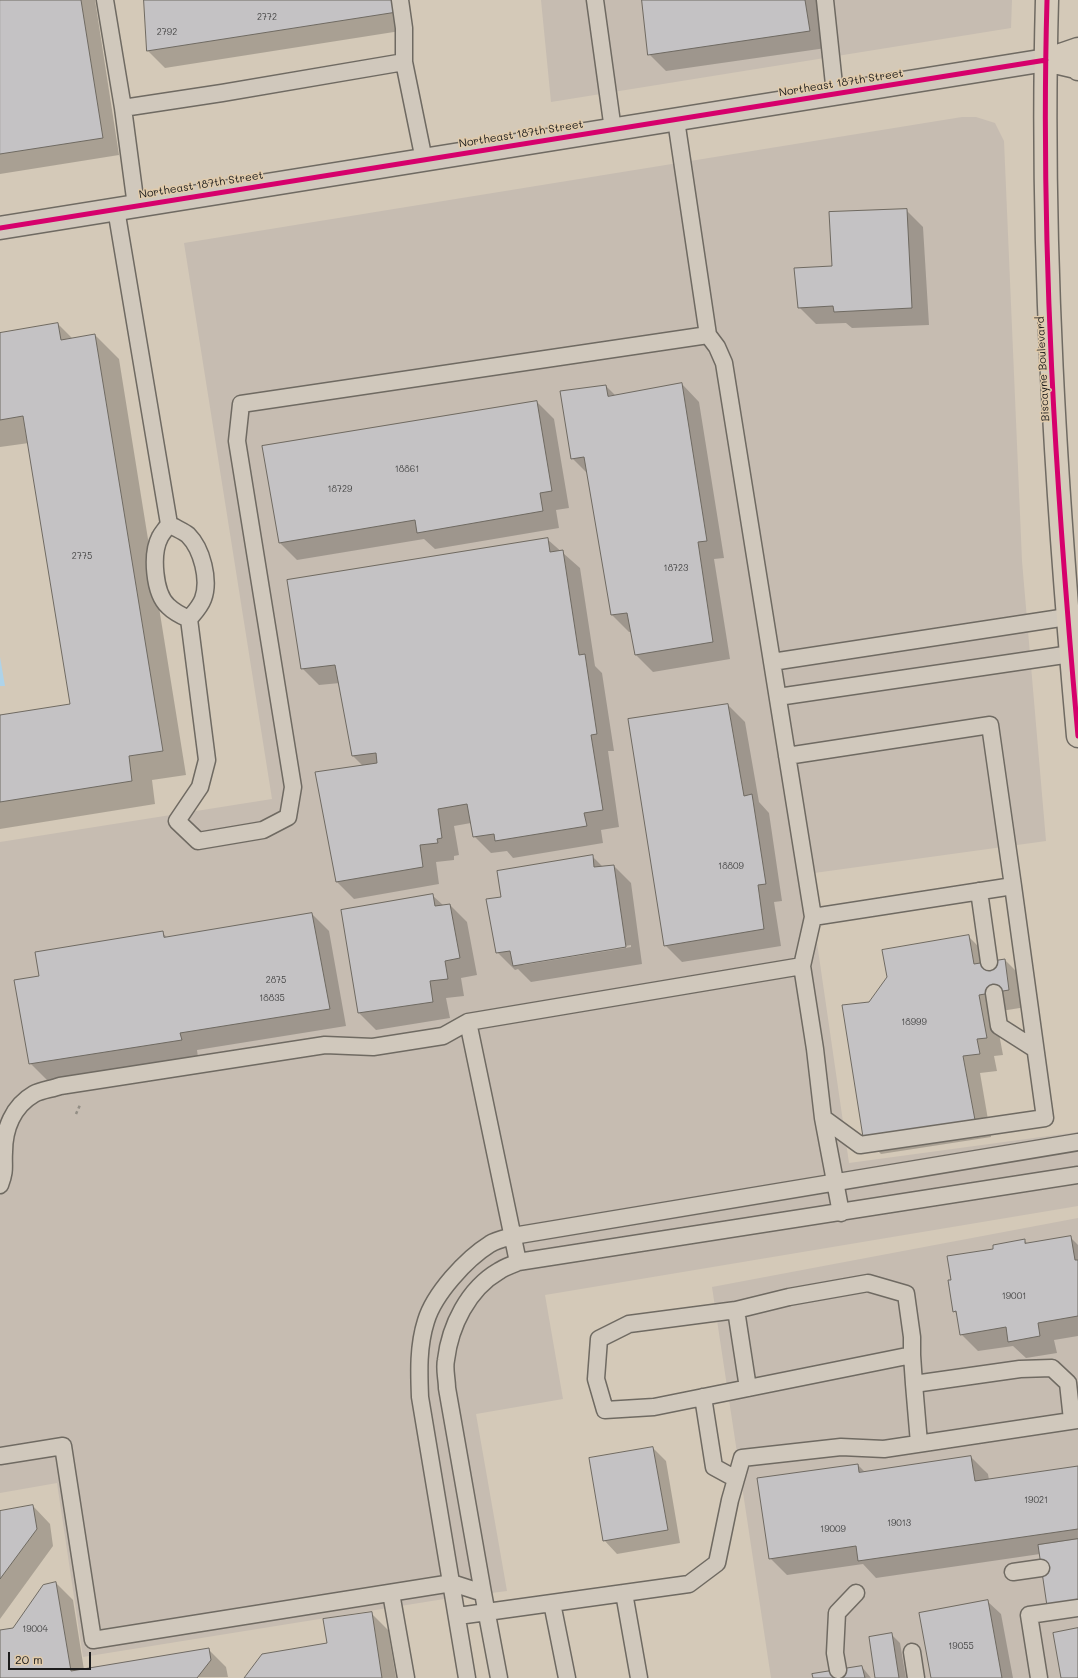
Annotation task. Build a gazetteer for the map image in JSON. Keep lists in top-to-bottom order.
{
  "streets": {
    "main road": ["Biscayne Boulevard"],
    "street": ["Northeast 187th Street"]
  },
  "crossings": [
    ["Northeast 187th Street", "Biscayne Boulevard"]
  ],
  "house_numbers": [
    "2772",
    "2792",
    "18861",
    "18729",
    "2775",
    "18723",
    "18809",
    "2875",
    "18835",
    "18999",
    "19001",
    "19021",
    "19013",
    "19009",
    "19004",
    "19055"
  ],
  "scale_bar": "20 m"
}
